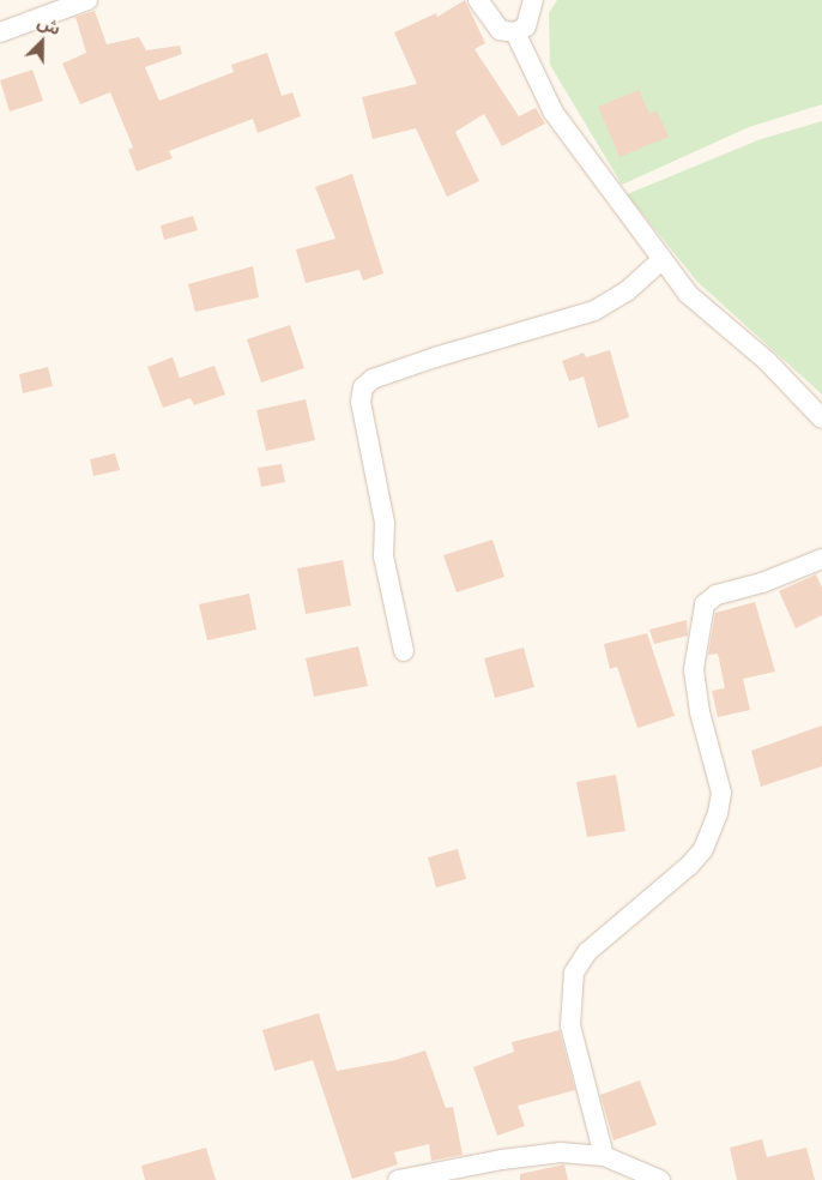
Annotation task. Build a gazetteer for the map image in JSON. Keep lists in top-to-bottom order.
{
  "north": "top right"
}
